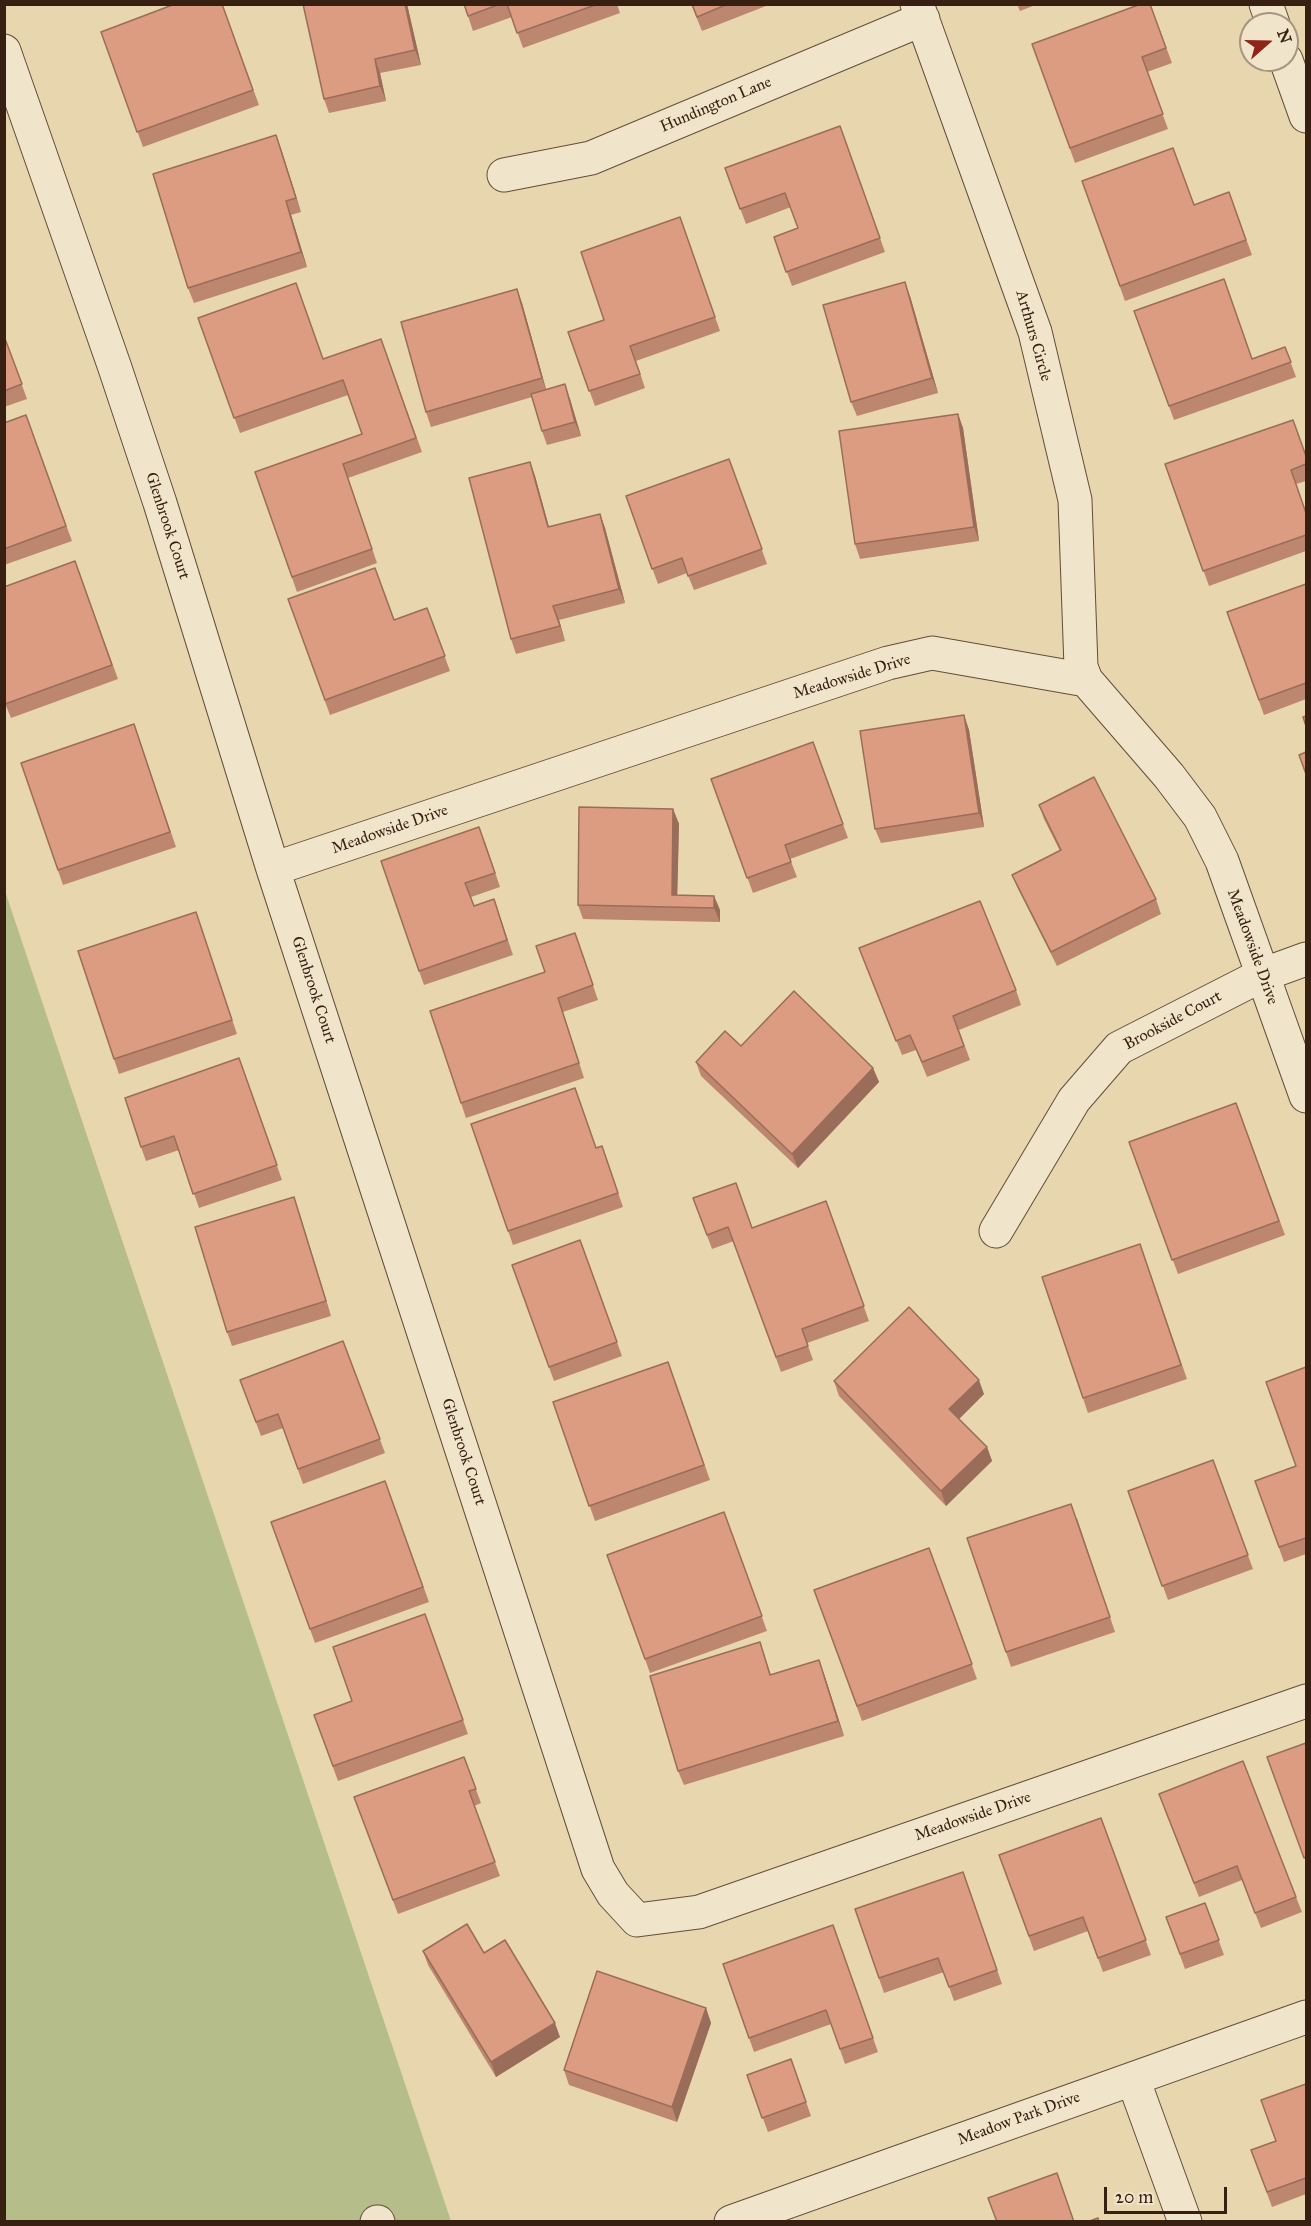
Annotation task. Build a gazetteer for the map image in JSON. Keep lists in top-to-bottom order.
{
  "streets": {
    "street": [
      "Hundington Lane",
      "Arthurs Circle",
      "Glenbrook Court",
      "Meadowside Drive",
      "Brookside Court",
      "Meadow Park Drive"
    ]
  },
  "crossings": [
    ["Hundington Lane", "Arthurs Circle"],
    ["Arthurs Circle", "Meadowside Drive"],
    ["Glenbrook Court", "Meadowside Drive"],
    ["Meadowside Drive", "Brookside Court"]
  ],
  "scale_bar": "20 m",
  "north": "right"
}
